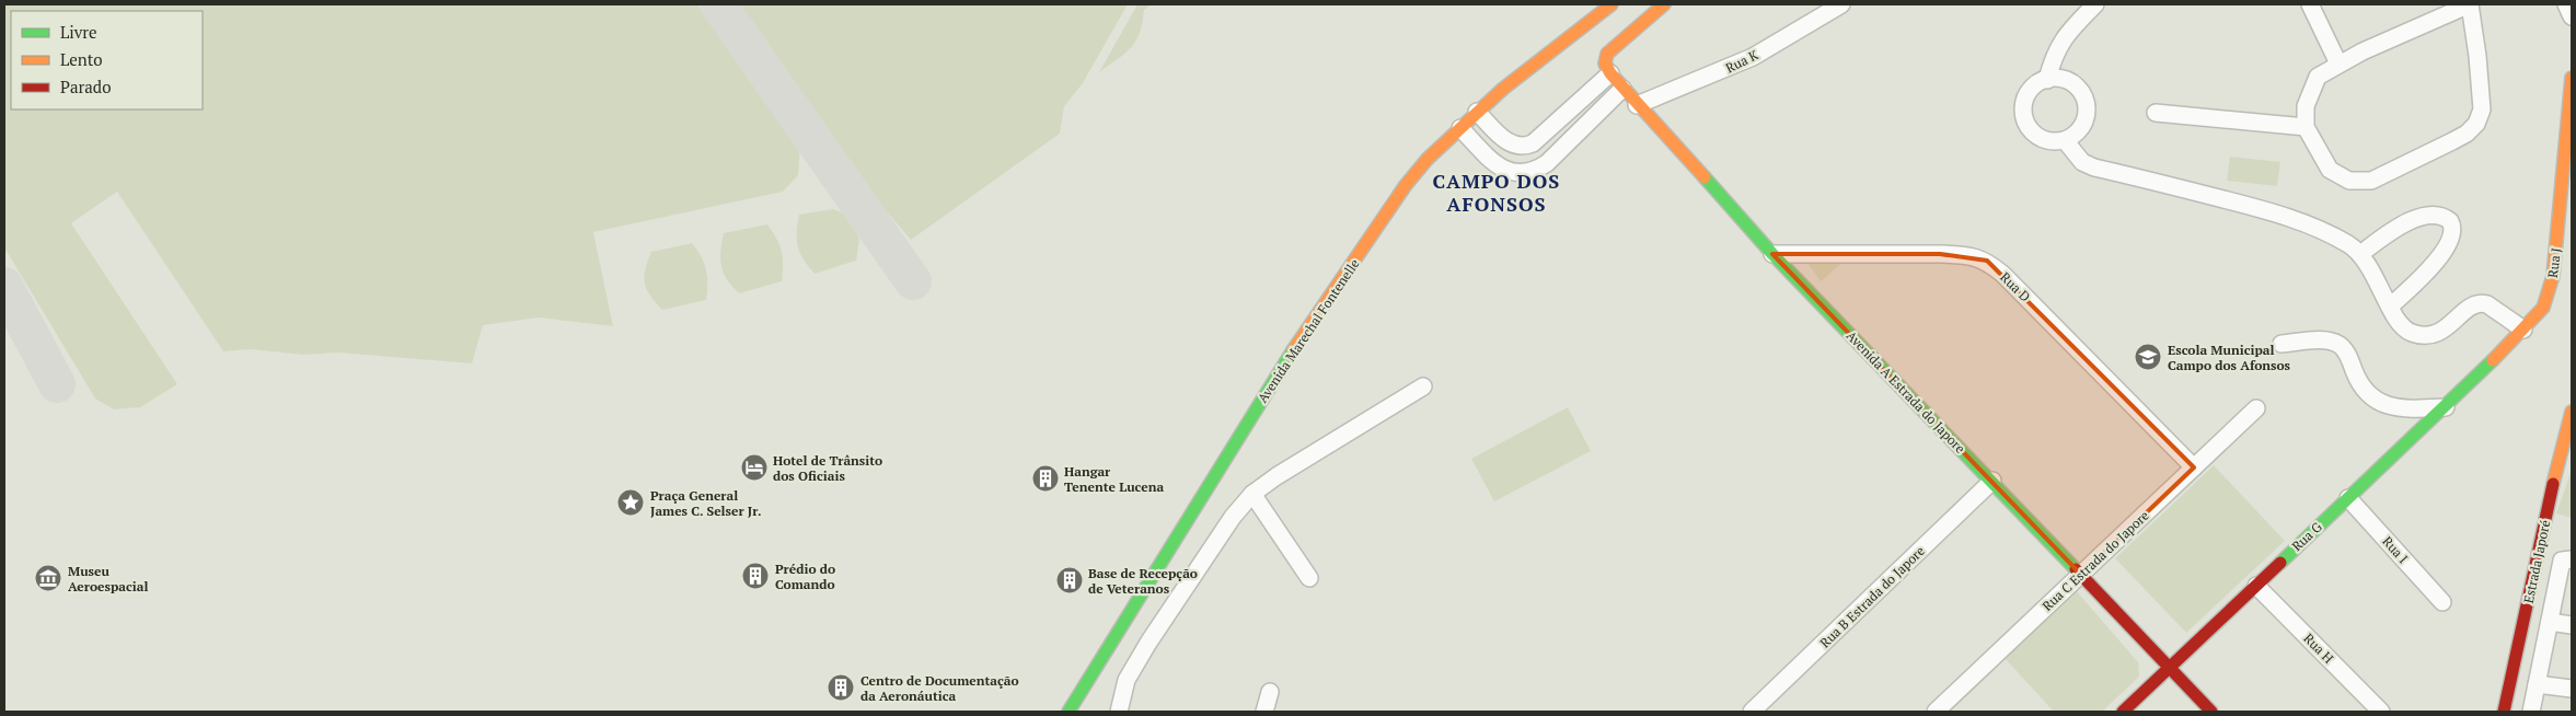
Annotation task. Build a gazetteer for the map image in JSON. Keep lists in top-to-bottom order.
{
  "streets": {
    "street": [
      "Rua K",
      "Rua J",
      "Rua D",
      "Avenida Marechal Fontenelle",
      "Avenida A Estrada do Japore",
      "Rua G",
      "Rua I",
      "Rua C Estrada do Japore",
      "Estrada Japoré",
      "Rua B Estrada do Japore",
      "Rua H"
    ]
  },
  "crossings": [
    ["Rua K", "Avenida A Estrada do Japore"],
    ["Rua J", "Rua G"],
    ["Rua D", "Avenida A Estrada do Japore"],
    ["Rua D", "Rua C Estrada do Japore"],
    ["Avenida A Estrada do Japore", "Rua G"],
    ["Avenida A Estrada do Japore", "Rua C Estrada do Japore"],
    ["Avenida A Estrada do Japore", "Rua B Estrada do Japore"],
    ["Rua G", "Rua I"],
    ["Rua G", "Rua H"]
  ],
  "districts": ["CAMPO DOS AFONSOS"],
  "places": {
    "school or university": ["Escola Municipal Campo dos Afonsos"],
    "hotel": ["Hotel de Trânsito dos Oficiais"],
    "building": [
      "Hangar Tenente Lucena",
      "Prédio do Comando",
      "Base de Recepção de Veteranos",
      "Centro de Documentação da Aeronáutica"
    ],
    "place": ["Praça General James C. Selser Jr."],
    "museum": ["Museu Aeroespacial"]
  },
  "legend": ["Livre", "Lento", "Parado"]
}
